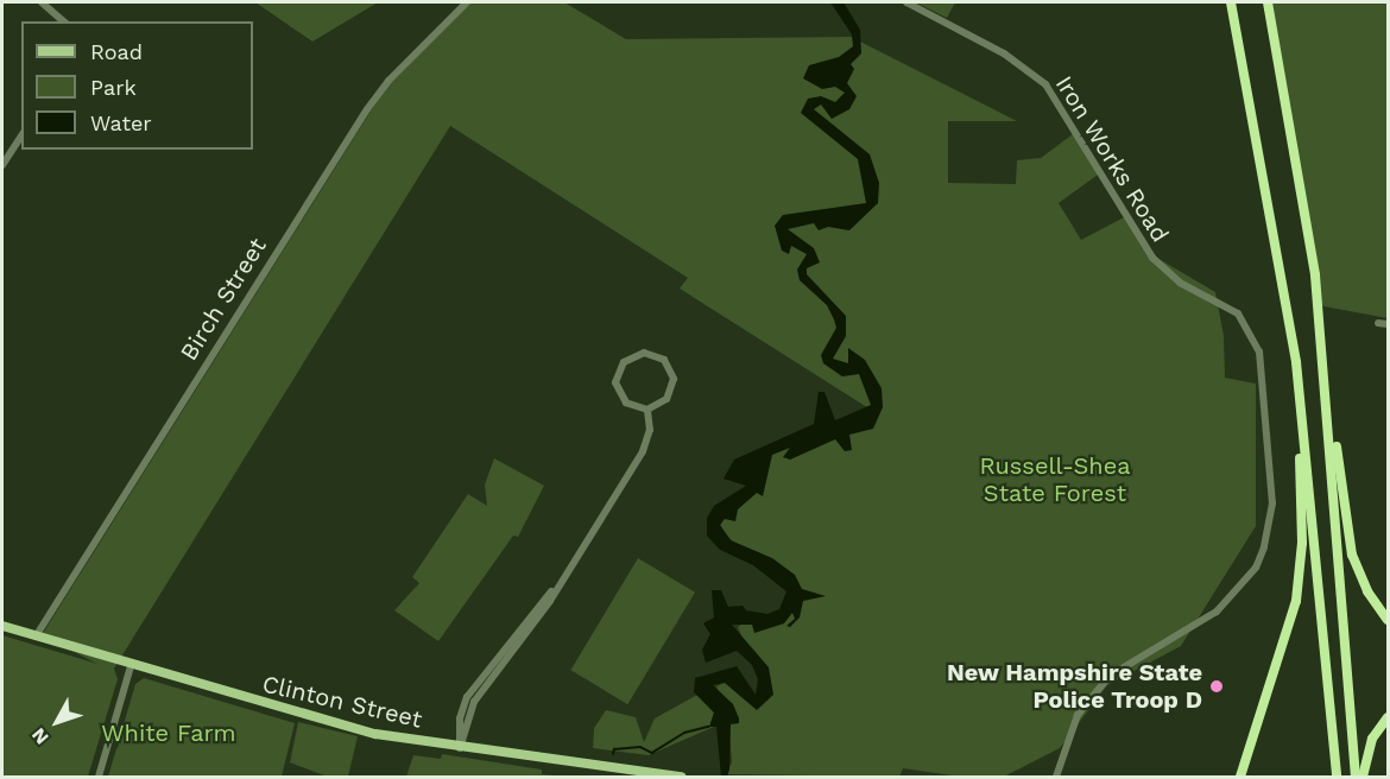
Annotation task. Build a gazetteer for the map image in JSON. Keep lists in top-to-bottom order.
{
  "streets": {
    "main road": ["Clinton Street"],
    "street": ["Iron Works Road", "Birch Street"]
  },
  "crossings": [
    ["Birch Street", "Clinton Street"]
  ],
  "parks": ["Russell-Shea State Forest", "White Farm"],
  "places": ["New Hampshire State Police Troop D"],
  "legend": ["Road", "Park", "Water"],
  "north": "bottom left"
}
